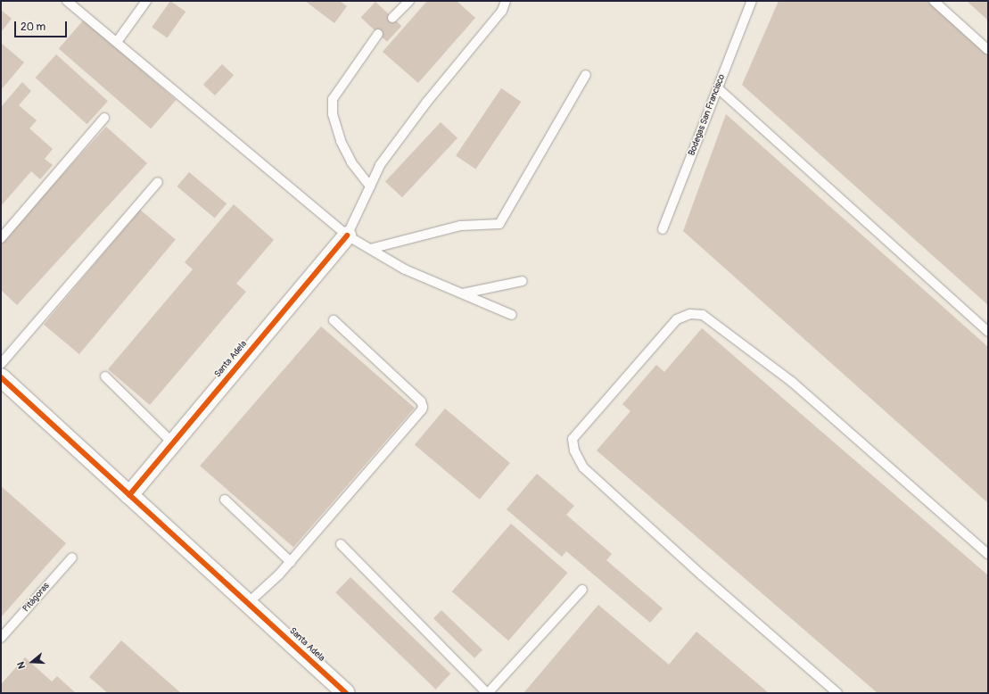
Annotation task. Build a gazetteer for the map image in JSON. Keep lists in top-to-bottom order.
{
  "streets": {
    "street": ["Santa Adela"],
    "lane": ["Bodegas San Francisco", "Pitágoras"]
  },
  "scale_bar": "20 m",
  "north": "left"
}
